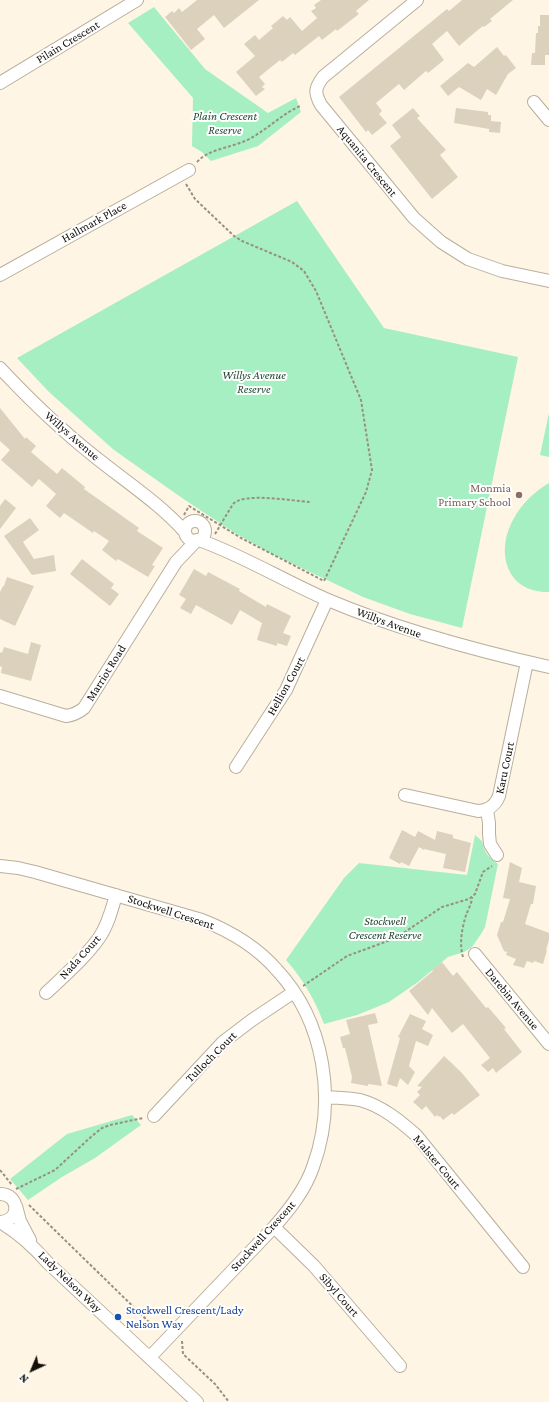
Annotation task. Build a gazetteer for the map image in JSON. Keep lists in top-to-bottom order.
{
  "streets": {
    "street": [
      "Pilain Crescent",
      "Aquanita Crescent",
      "Hallmark Place",
      "Willys Avenue",
      "Marriot Road",
      "Hellion Court",
      "Karu Court",
      "Stockwell Crescent",
      "Nada Court",
      "Darebin Avenue",
      "Tulloch Court",
      "Malster Court",
      "Lady Nelson Way",
      "Sibyl Court"
    ]
  },
  "crossings": [
    ["Willys Avenue", "Marriot Road"],
    ["Willys Avenue", "Hellion Court"],
    ["Willys Avenue", "Karu Court"],
    ["Stockwell Crescent", "Nada Court"],
    ["Stockwell Crescent", "Tulloch Court"],
    ["Stockwell Crescent", "Malster Court"],
    ["Stockwell Crescent", "Lady Nelson Way"],
    ["Stockwell Crescent", "Sibyl Court"]
  ],
  "parks": ["Plain Crescent Reserve", "Willys Avenue Reserve", "Stockwell Crescent Reserve"],
  "places": ["Monmia Primary School", "Stockwell Crescent/Lady Nelson Way"],
  "north": "bottom left"
}
